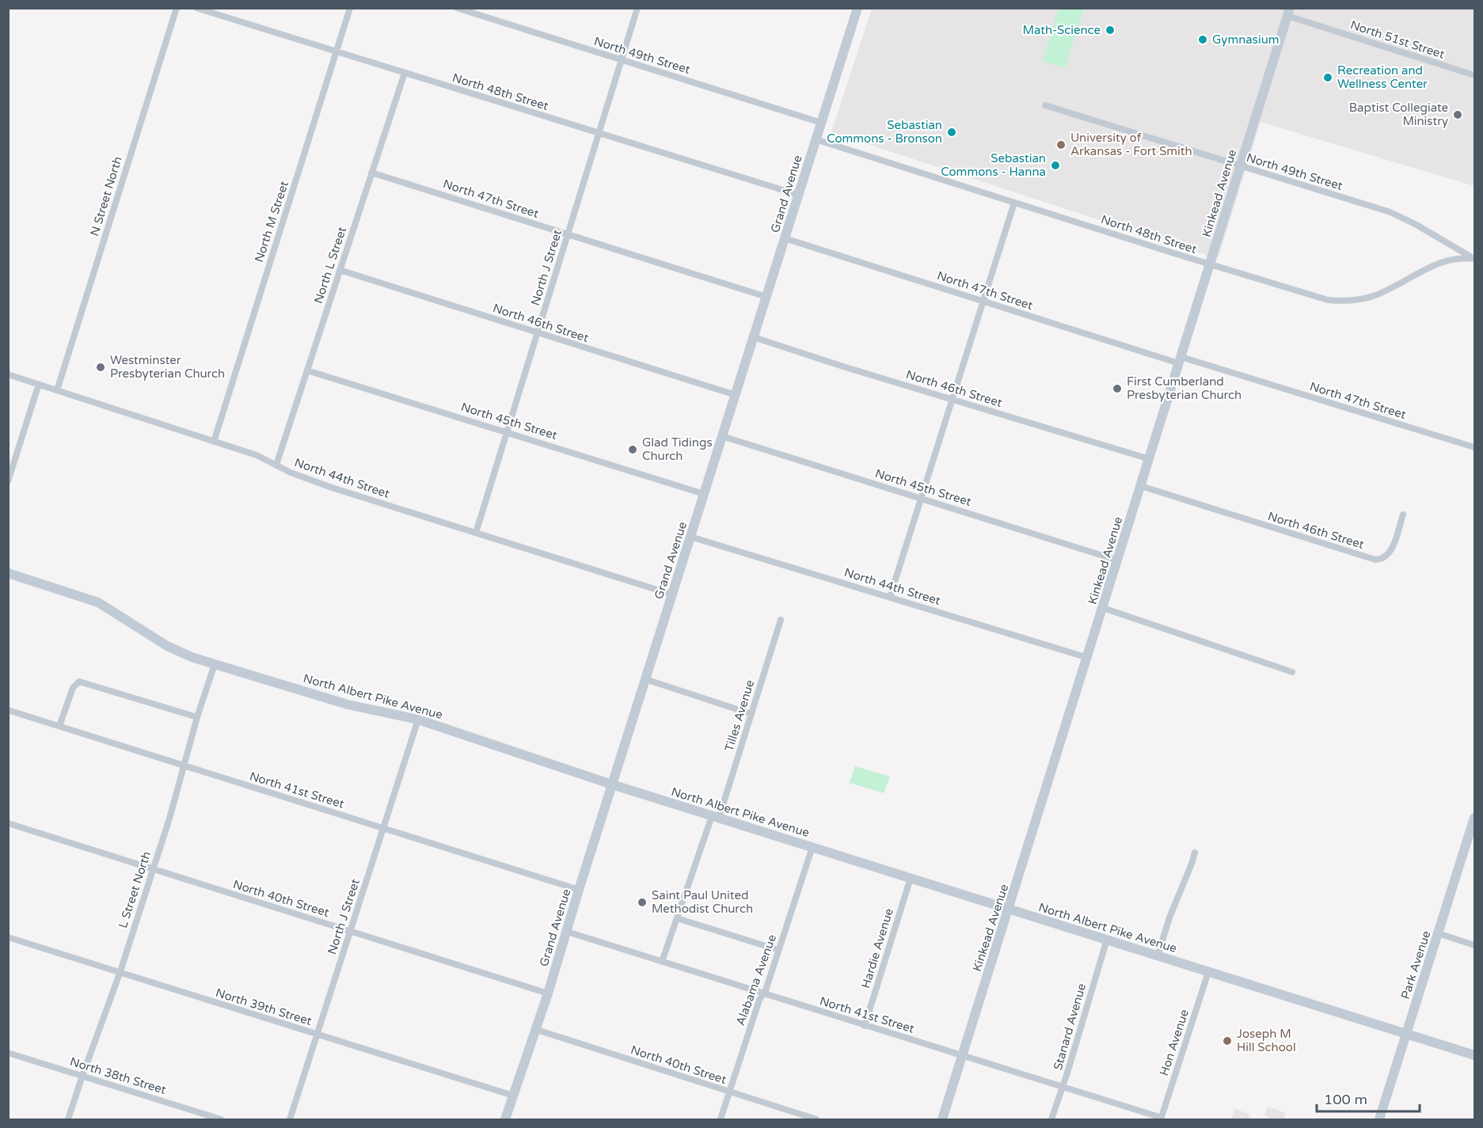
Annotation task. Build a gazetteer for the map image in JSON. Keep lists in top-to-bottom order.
{
  "streets": {
    "street": [
      "North 51st Street",
      "North 49th Street",
      "North 48th Street",
      "Kinkead Avenue",
      "Grand Avenue",
      "N Street North",
      "North 47th Street",
      "North M Street",
      "North L Street",
      "North J Street",
      "North 46th Street",
      "North 45th Street",
      "North 44th Street",
      "North Albert Pike Avenue",
      "Tilles Avenue",
      "North 41st Street",
      "L Street North",
      "North 40th Street",
      "Hardie Avenue",
      "Park Avenue",
      "Alabama Avenue",
      "North 39th Street",
      "Stanard Avenue",
      "Hon Avenue",
      "North 38th Street"
    ]
  },
  "crossings": [
    ["North 51st Street", "Kinkead Avenue"],
    ["North 49th Street", "North 48th Street"],
    ["North 49th Street", "Kinkead Avenue"],
    ["North 49th Street", "Grand Avenue"],
    ["North 49th Street", "North J Street"],
    ["North 48th Street", "Kinkead Avenue"],
    ["North 48th Street", "Grand Avenue"],
    ["North 48th Street", "North M Street"],
    ["North 48th Street", "North L Street"],
    ["North 48th Street", "North J Street"],
    ["Kinkead Avenue", "North 47th Street"],
    ["Kinkead Avenue", "North 46th Street"],
    ["Kinkead Avenue", "North 45th Street"],
    ["Kinkead Avenue", "North 44th Street"],
    ["Kinkead Avenue", "North Albert Pike Avenue"],
    ["Kinkead Avenue", "North 41st Street"],
    ["Grand Avenue", "North 47th Street"],
    ["Grand Avenue", "North 46th Street"],
    ["Grand Avenue", "North 45th Street"],
    ["Grand Avenue", "North 44th Street"],
    ["Grand Avenue", "North Albert Pike Avenue"],
    ["Grand Avenue", "North 41st Street"],
    ["Grand Avenue", "North 40th Street"],
    ["Grand Avenue", "North 39th Street"],
    ["N Street North", "North 44th Street"],
    ["North 47th Street", "North L Street"],
    ["North 47th Street", "North J Street"],
    ["North M Street", "North 44th Street"],
    ["North L Street", "North 46th Street"],
    ["North L Street", "North 45th Street"],
    ["North L Street", "North 44th Street"],
    ["North J Street", "North 46th Street"],
    ["North J Street", "North 45th Street"],
    ["North J Street", "North 44th Street"],
    ["North J Street", "North Albert Pike Avenue"],
    ["North J Street", "North 41st Street"],
    ["North J Street", "North 40th Street"],
    ["North J Street", "North 39th Street"],
    ["North Albert Pike Avenue", "Tilles Avenue"],
    ["North Albert Pike Avenue", "L Street North"],
    ["North Albert Pike Avenue", "Hardie Avenue"],
    ["North Albert Pike Avenue", "Park Avenue"],
    ["North Albert Pike Avenue", "Alabama Avenue"],
    ["North Albert Pike Avenue", "Stanard Avenue"],
    ["North Albert Pike Avenue", "Hon Avenue"],
    ["Tilles Avenue", "North 41st Street"],
    ["North 41st Street", "L Street North"],
    ["North 41st Street", "Hardie Avenue"],
    ["North 41st Street", "Alabama Avenue"],
    ["North 41st Street", "Stanard Avenue"],
    ["North 41st Street", "Hon Avenue"],
    ["L Street North", "North 40th Street"],
    ["L Street North", "North 39th Street"],
    ["L Street North", "North 38th Street"],
    ["North 40th Street", "Alabama Avenue"]
  ],
  "places": [
    "Math-Science",
    "Gymnasium",
    "Recreation and Wellness Center",
    "Baptist Collegiate Ministry",
    "Sebastian Commons - Bronson",
    "University of Arkansas - Fort Smith",
    "Sebastian Commons - Hanna",
    "Westminster Presbyterian Church",
    "First Cumberland Presbyterian Church",
    "Glad Tidings Church",
    "Saint Paul United Methodist Church",
    "Joseph M Hill School"
  ],
  "scale_bar": "100 m"
}
